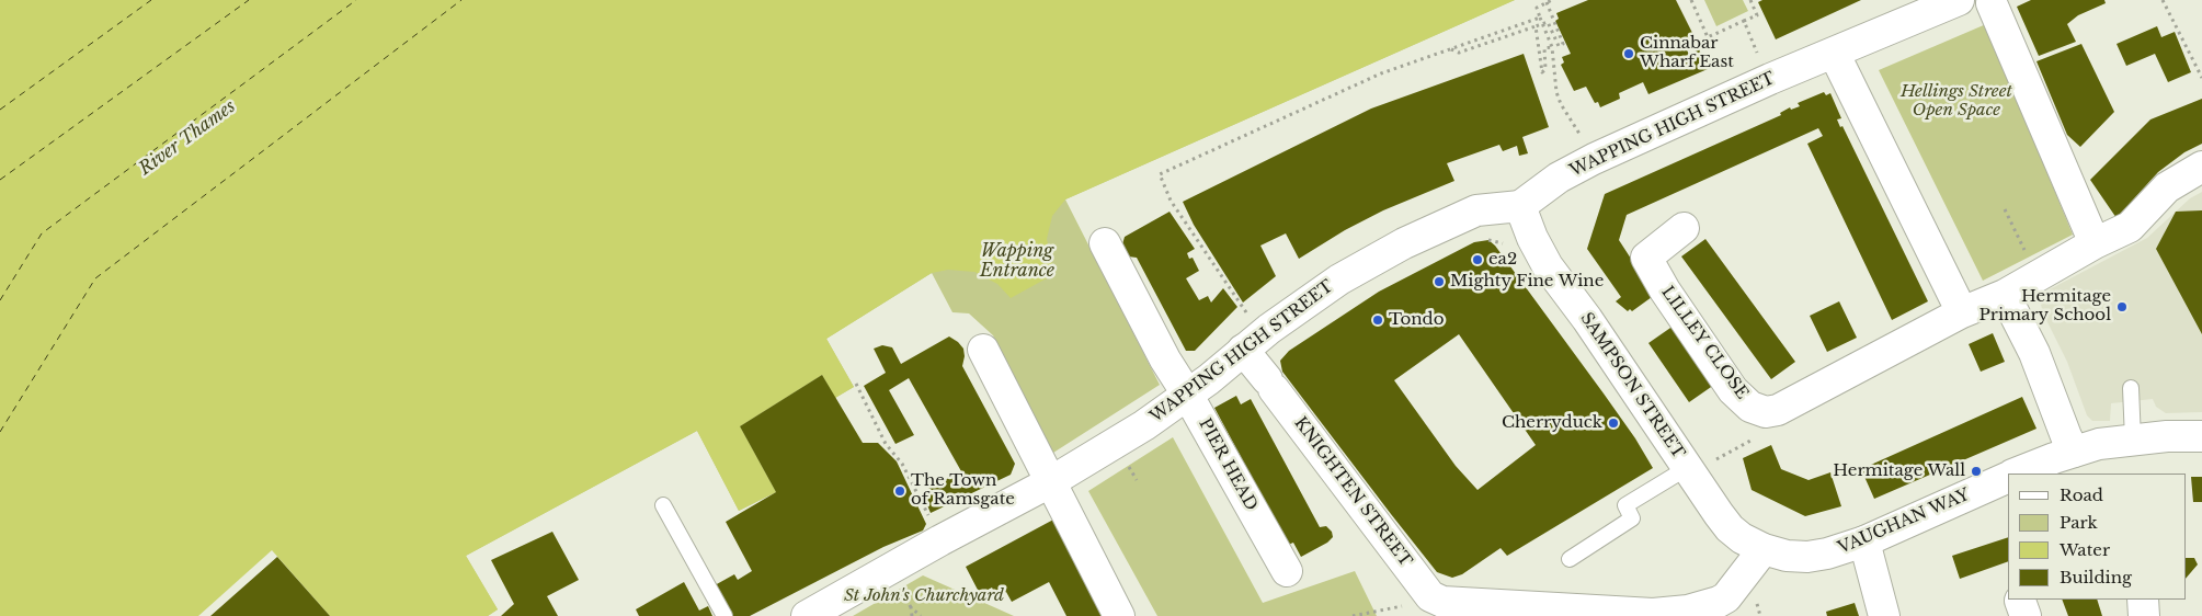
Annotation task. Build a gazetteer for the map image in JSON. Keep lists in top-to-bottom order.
{
  "streets": {
    "street": [
      "WAPPING HIGH STREET",
      "LILLEY CLOSE",
      "SAMPSON STREET",
      "PIER HEAD",
      "KNIGHTEN STREET",
      "VAUGHAN WAY"
    ]
  },
  "crossings": [
    ["WAPPING HIGH STREET", "SAMPSON STREET"],
    ["WAPPING HIGH STREET", "PIER HEAD"],
    ["WAPPING HIGH STREET", "KNIGHTEN STREET"],
    ["SAMPSON STREET", "VAUGHAN WAY"]
  ],
  "water": ["River Thames", "Wapping Entrance"],
  "parks": ["Hellings Street Open Space", "St John's Churchyard"],
  "places": [
    "Cinnabar Wharf East",
    "ea2",
    "Mighty Fine Wine",
    "Hermitage Primary School",
    "Tondo",
    "Cherryduck",
    "Hermitage Wall",
    "The Town of Ramsgate"
  ],
  "legend": [
    "Road",
    "Park",
    "Water",
    "Building"
  ]
}
